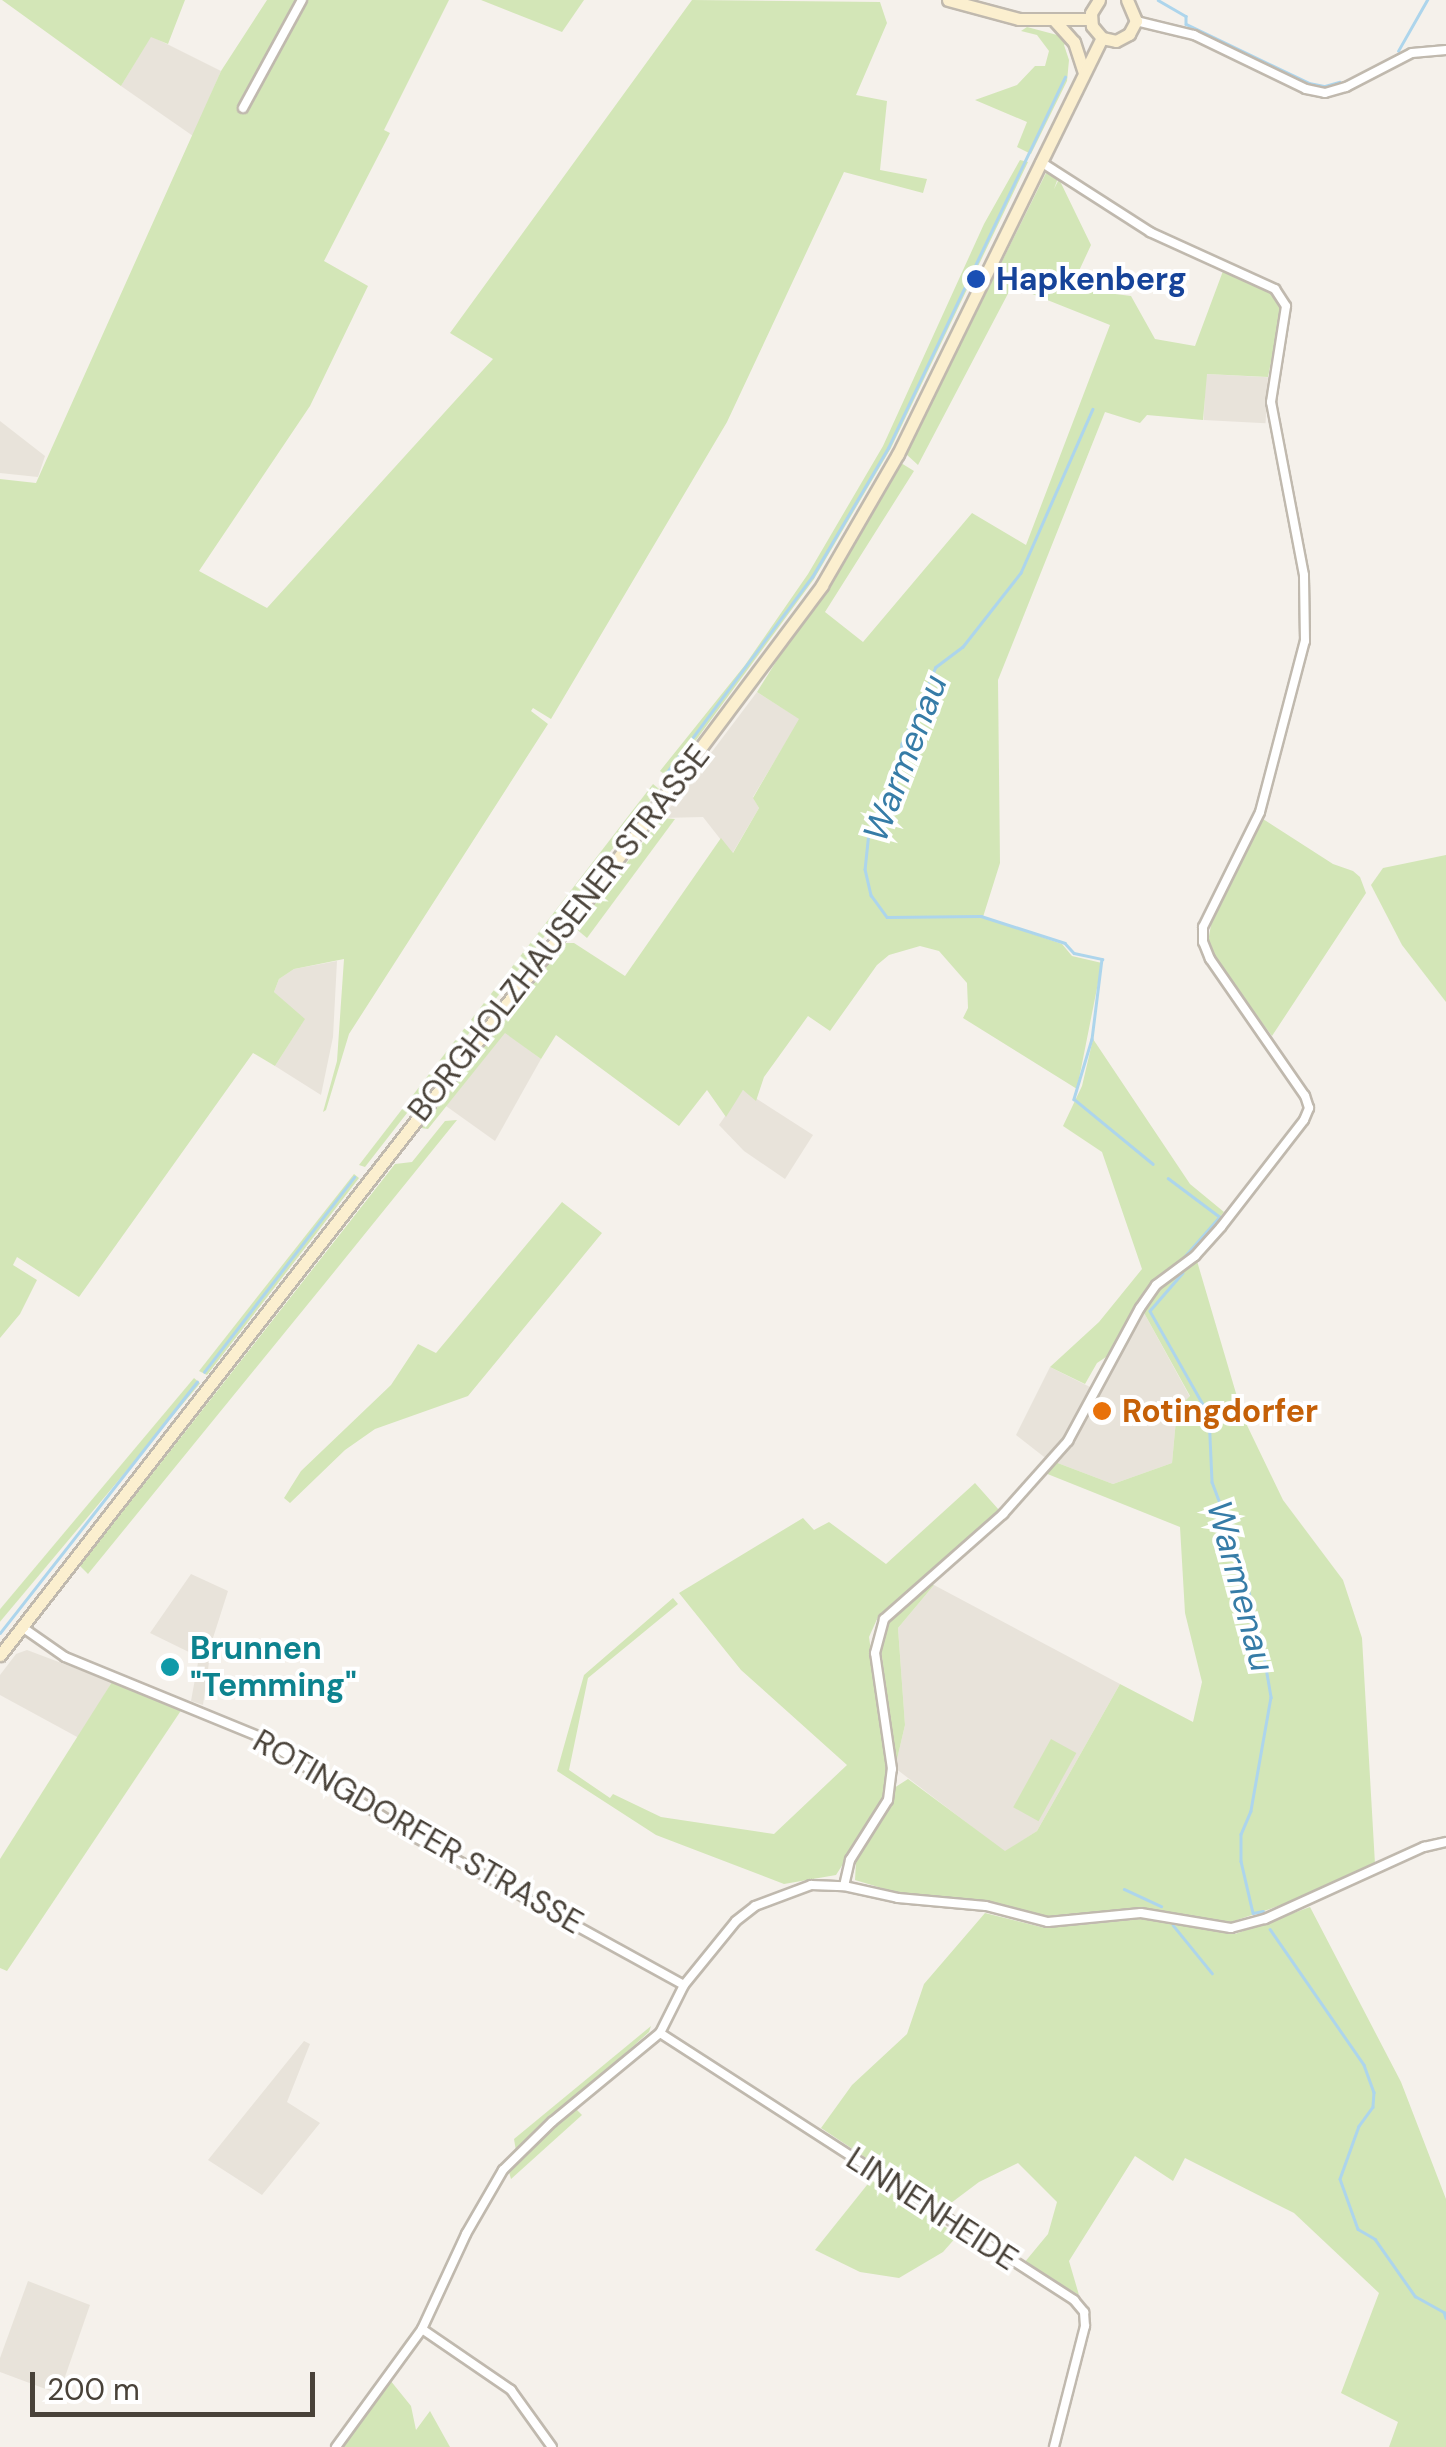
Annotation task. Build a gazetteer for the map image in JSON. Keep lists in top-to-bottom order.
{
  "streets": {
    "main road": ["BORGHOLZHAUSENER STRASSE"],
    "street": ["ROTINGDORFER STRASSE", "LINNENHEIDE"]
  },
  "crossings": [
    ["BORGHOLZHAUSENER STRASSE", "ROTINGDORFER STRASSE"]
  ],
  "water": ["Warmenau"],
  "places": ["Hapkenberg", "Rotingdorfer", "Brunnen \"Temming\""],
  "scale_bar": "200 m"
}
